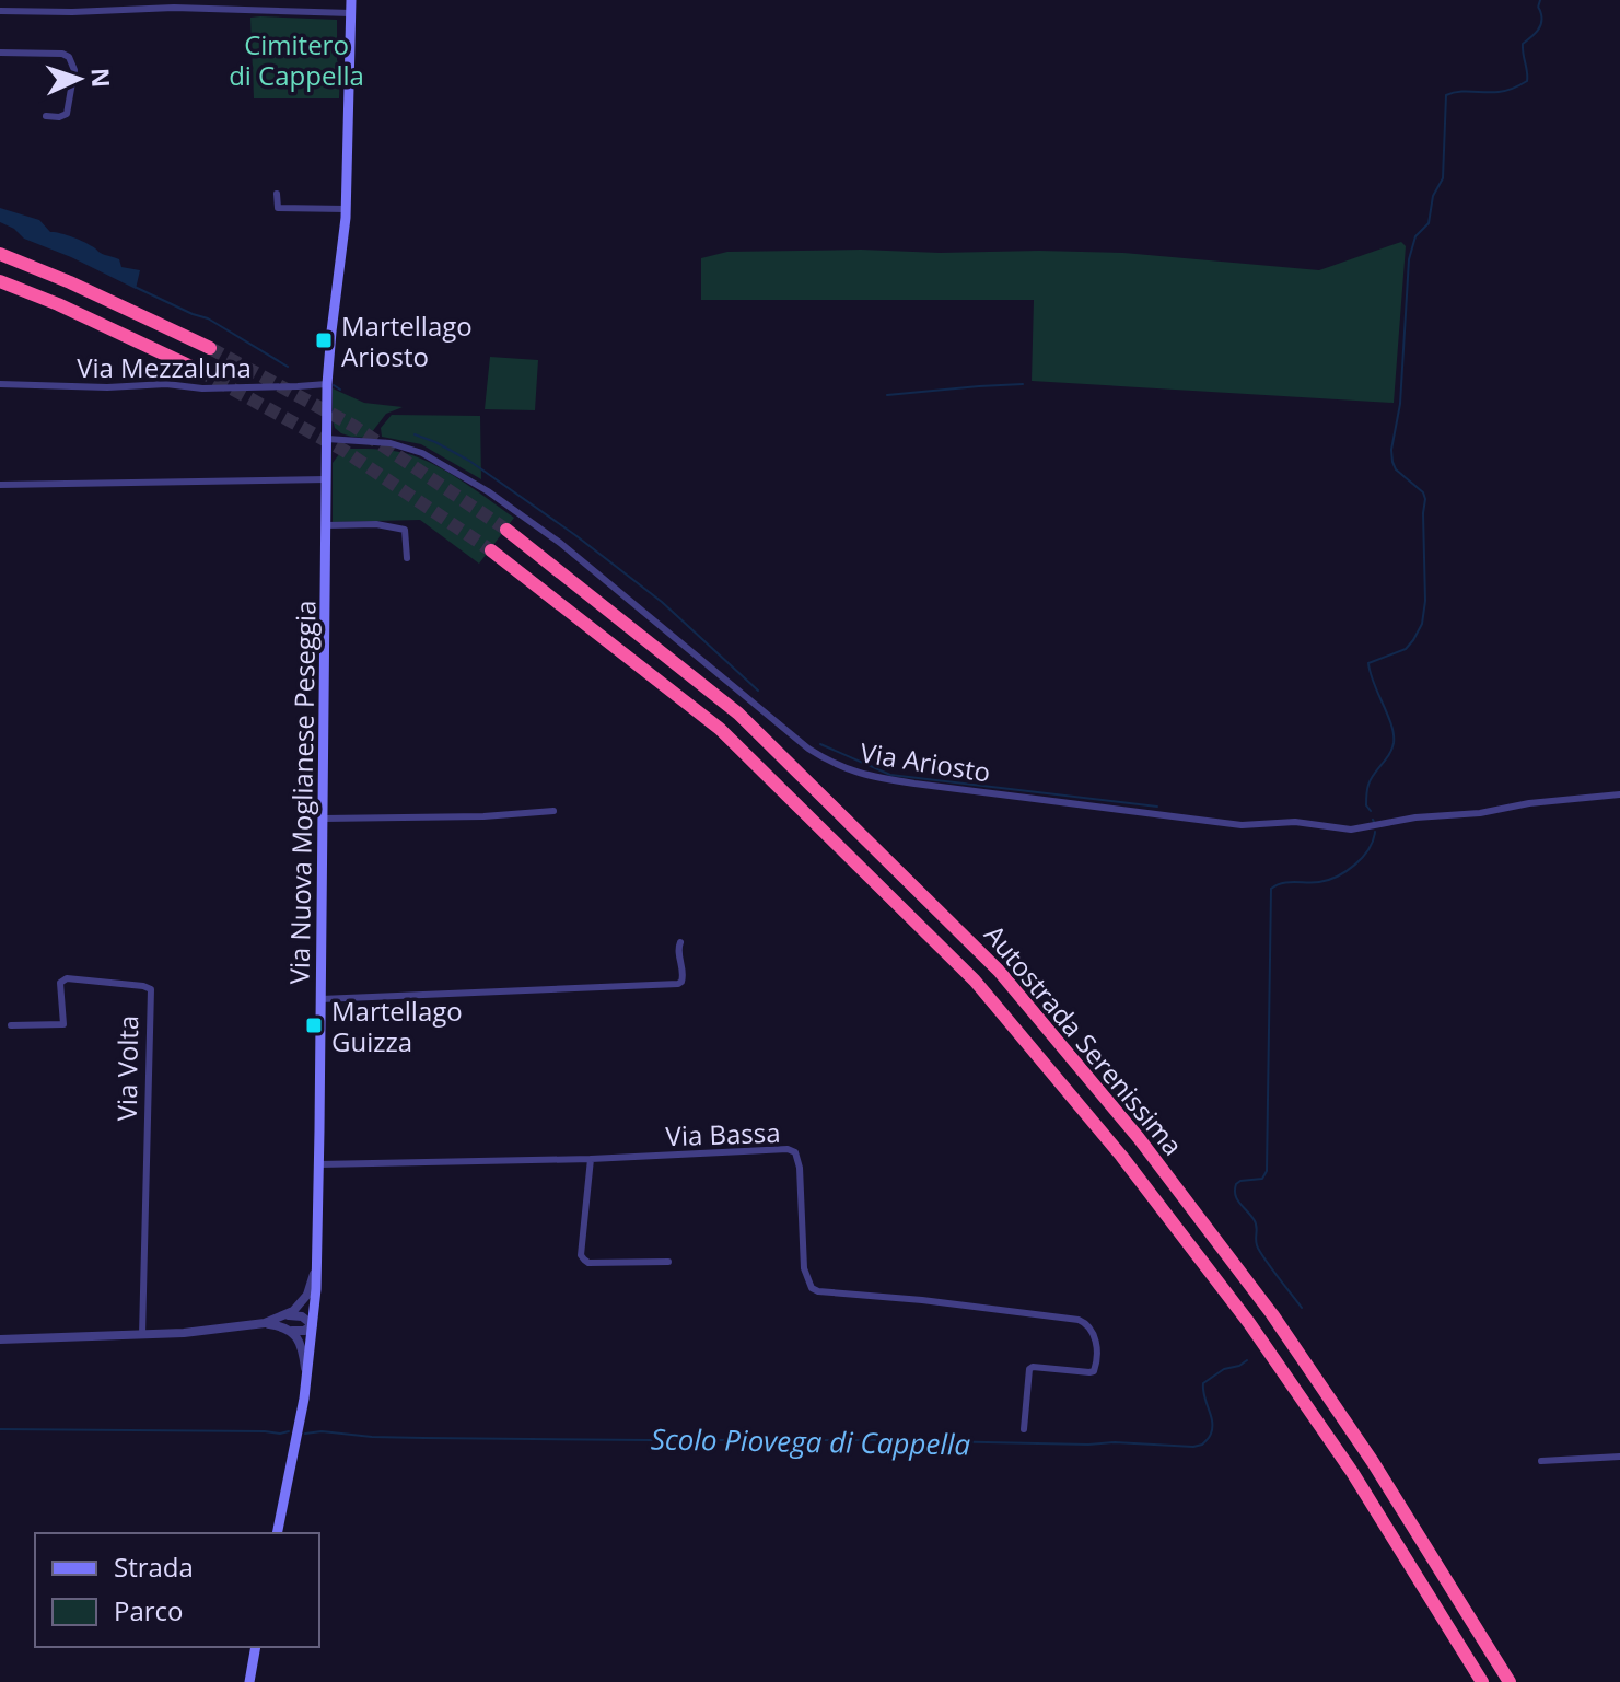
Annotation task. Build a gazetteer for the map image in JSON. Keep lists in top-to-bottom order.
{
  "streets": {
    "highway": ["Autostrada Serenissima"],
    "main road": ["Via Nuova Moglianese Peseggia"],
    "street": [
      "Via Mezzaluna",
      "Via Ariosto",
      "Via Volta",
      "Via Bassa"
    ]
  },
  "crossings": [
    ["Via Mezzaluna", "Via Nuova Moglianese Peseggia"],
    ["Via Ariosto", "Via Nuova Moglianese Peseggia"],
    ["Via Nuova Moglianese Peseggia", "Via Bassa"]
  ],
  "water": ["Scolo Piovega di Cappella"],
  "parks": ["Cimitero di Cappella"],
  "places": {
    "transit": ["Martellago Ariosto", "Martellago Guizza"]
  },
  "legend": ["Strada", "Parco"],
  "north": "right"
}
